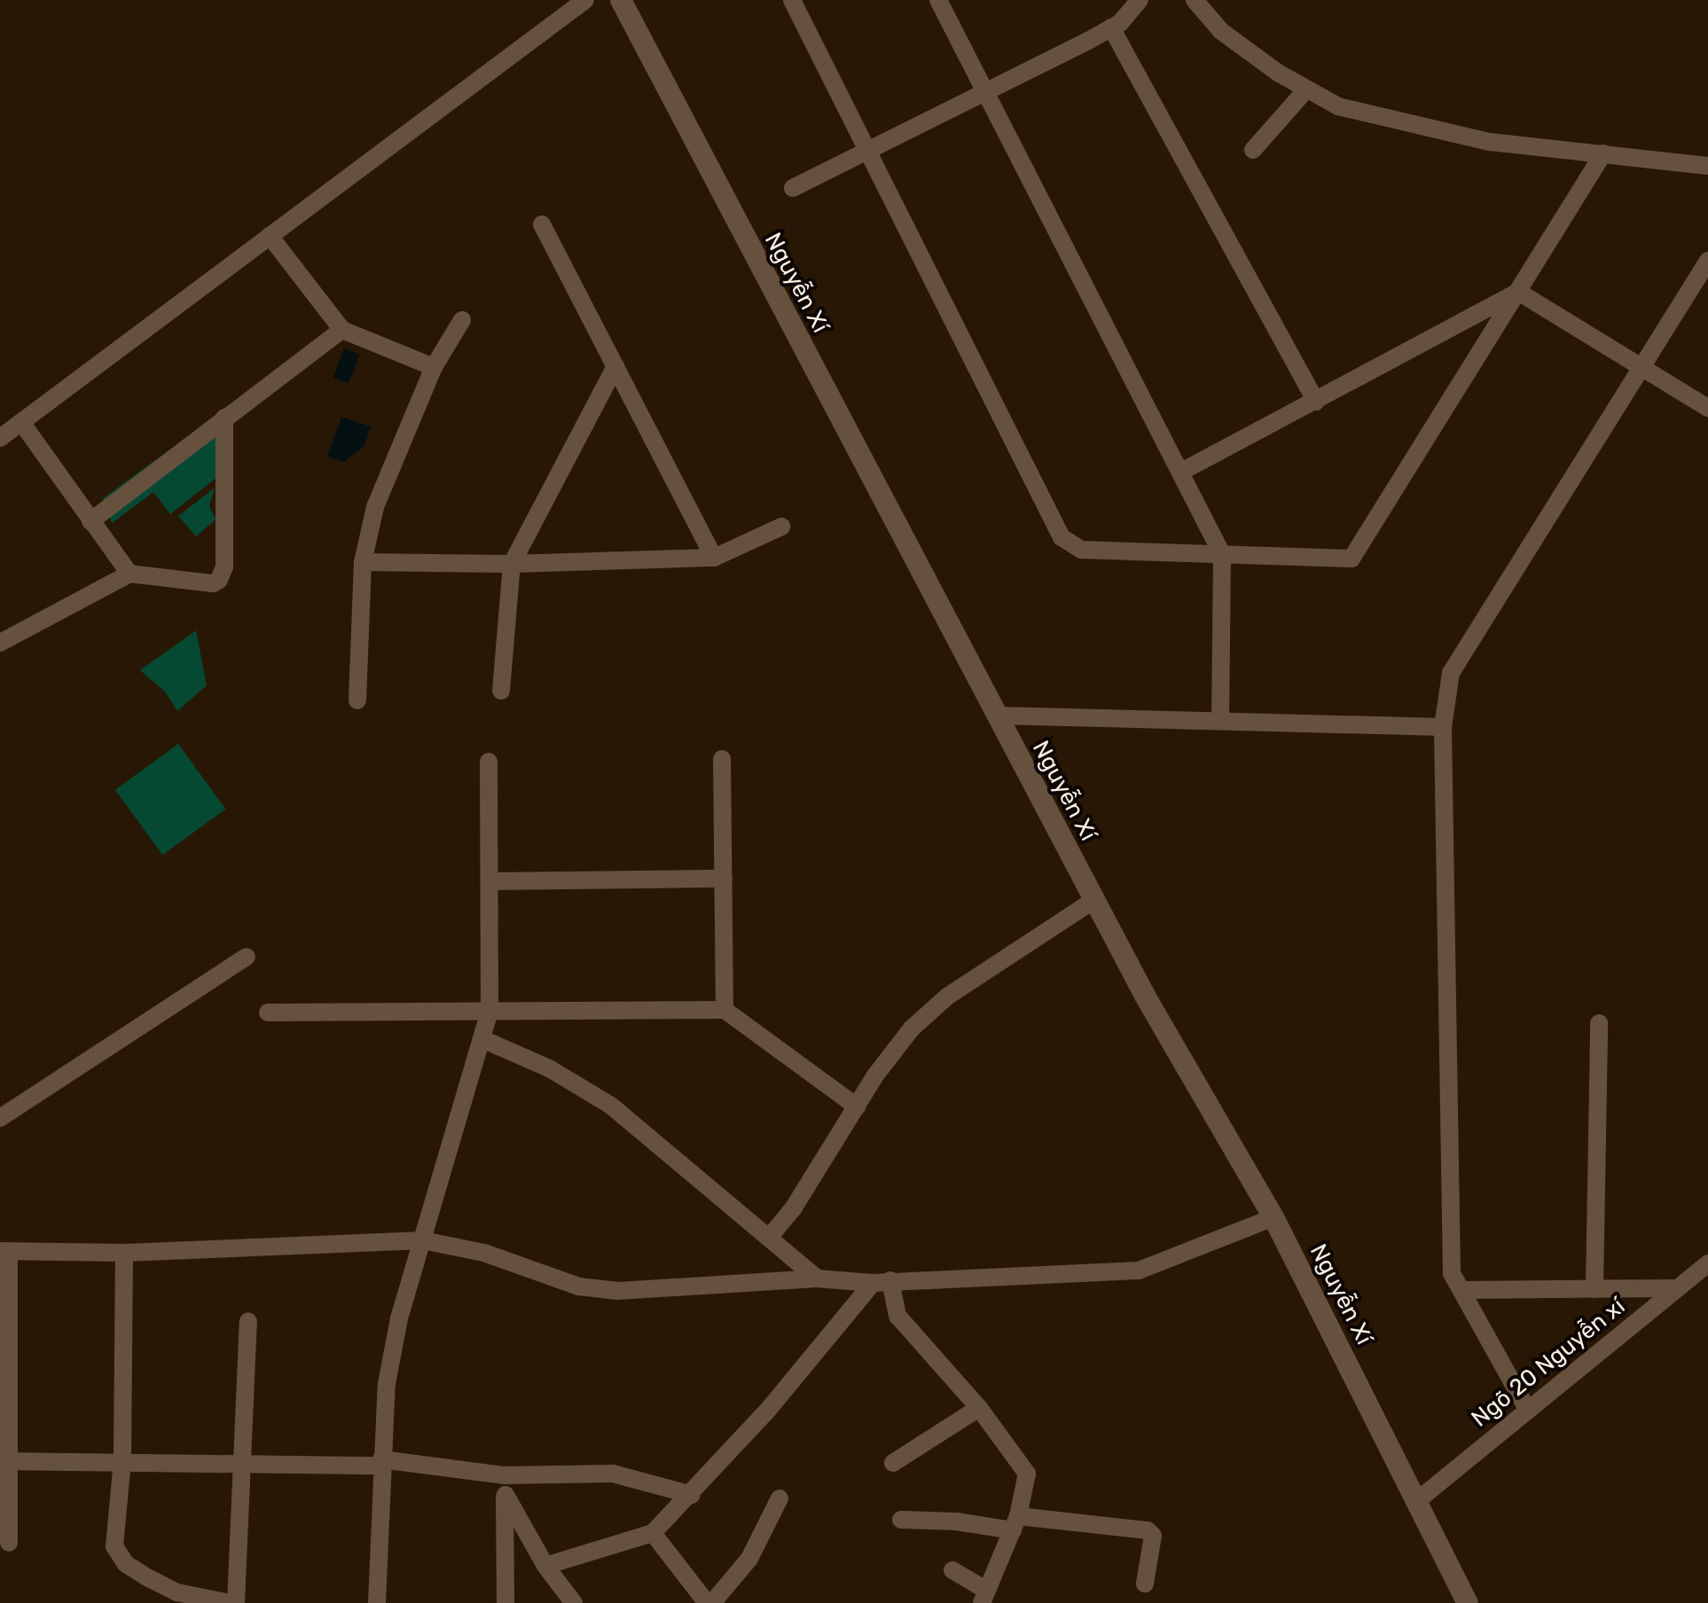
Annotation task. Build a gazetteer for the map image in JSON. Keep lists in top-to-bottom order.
{
  "streets": {
    "street": ["Nguyễn Xí", "Ngõ 20 Nguyễn xí"]
  },
  "crossings": [
    ["Nguyễn Xí", "Ngõ 20 Nguyễn xí"]
  ]
}
